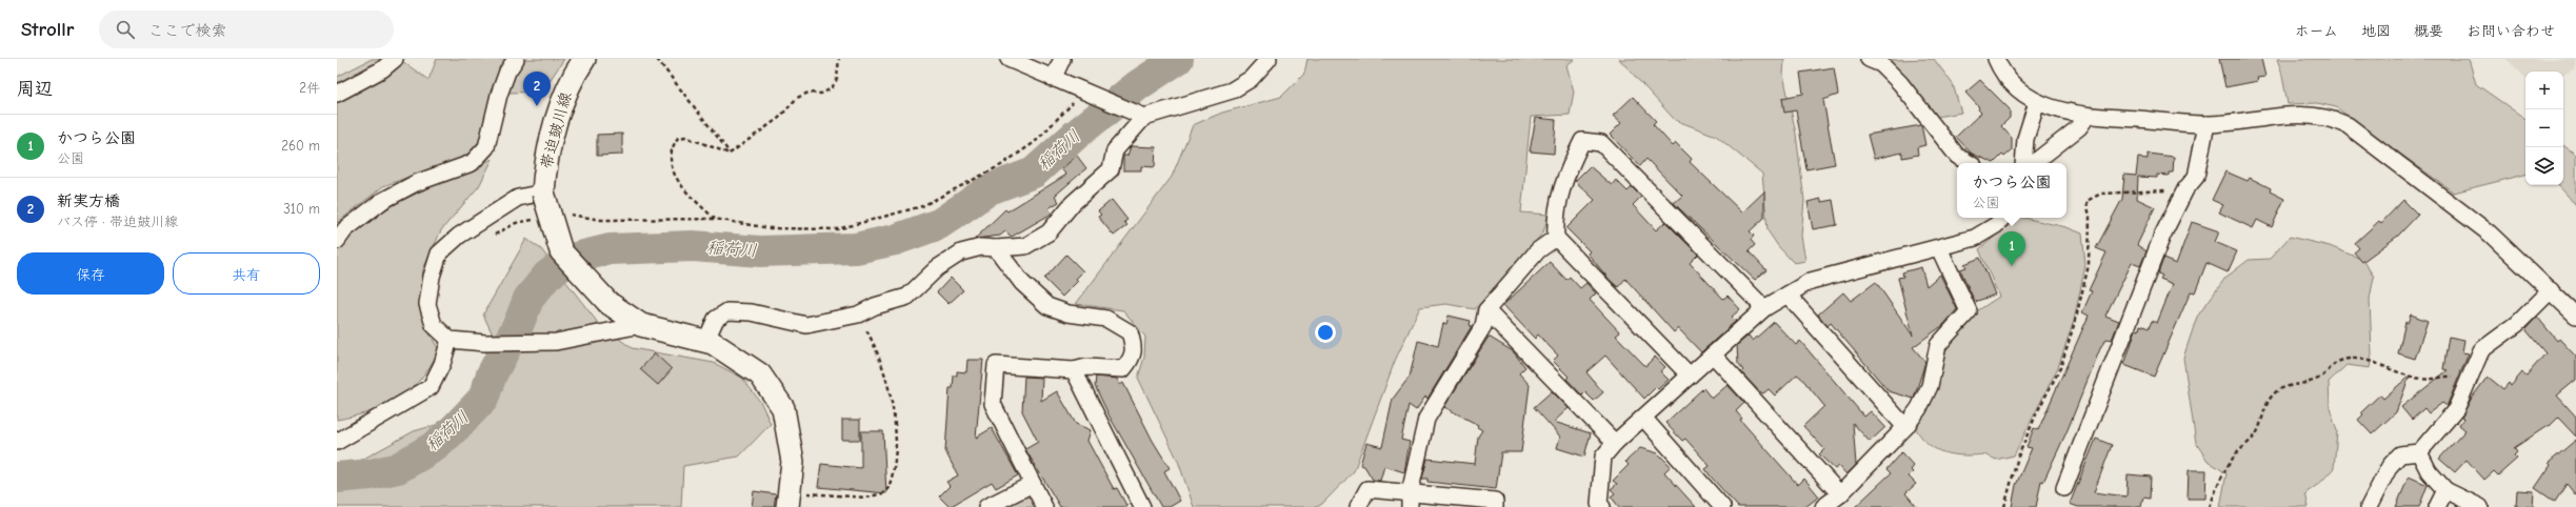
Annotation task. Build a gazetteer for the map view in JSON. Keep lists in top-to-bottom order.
{
  "streets": {
    "street": ["帯迫皷川線"]
  },
  "water": ["稲荷川"],
  "page": {
    "header": "Strollr",
    "search": "ここで検索",
    "nav": [
      "ホーム",
      "地図",
      "概要",
      "お問い合わせ"
    ],
    "heading": ["周辺", "2件"],
    "map_buttons": ["+", "−"],
    "pins": ["2", "1"],
    "list": [
      {
        "mark": "1",
        "name": "かつら公園",
        "note": "公園",
        "value": "260 m"
      },
      {
        "mark": "2",
        "name": "新実方橋",
        "note": "バス停 · 帯迫皷川線",
        "value": "310 m"
      }
    ],
    "popup": ["かつら公園", "公園"],
    "buttons": ["保存", "共有"]
  }
}
